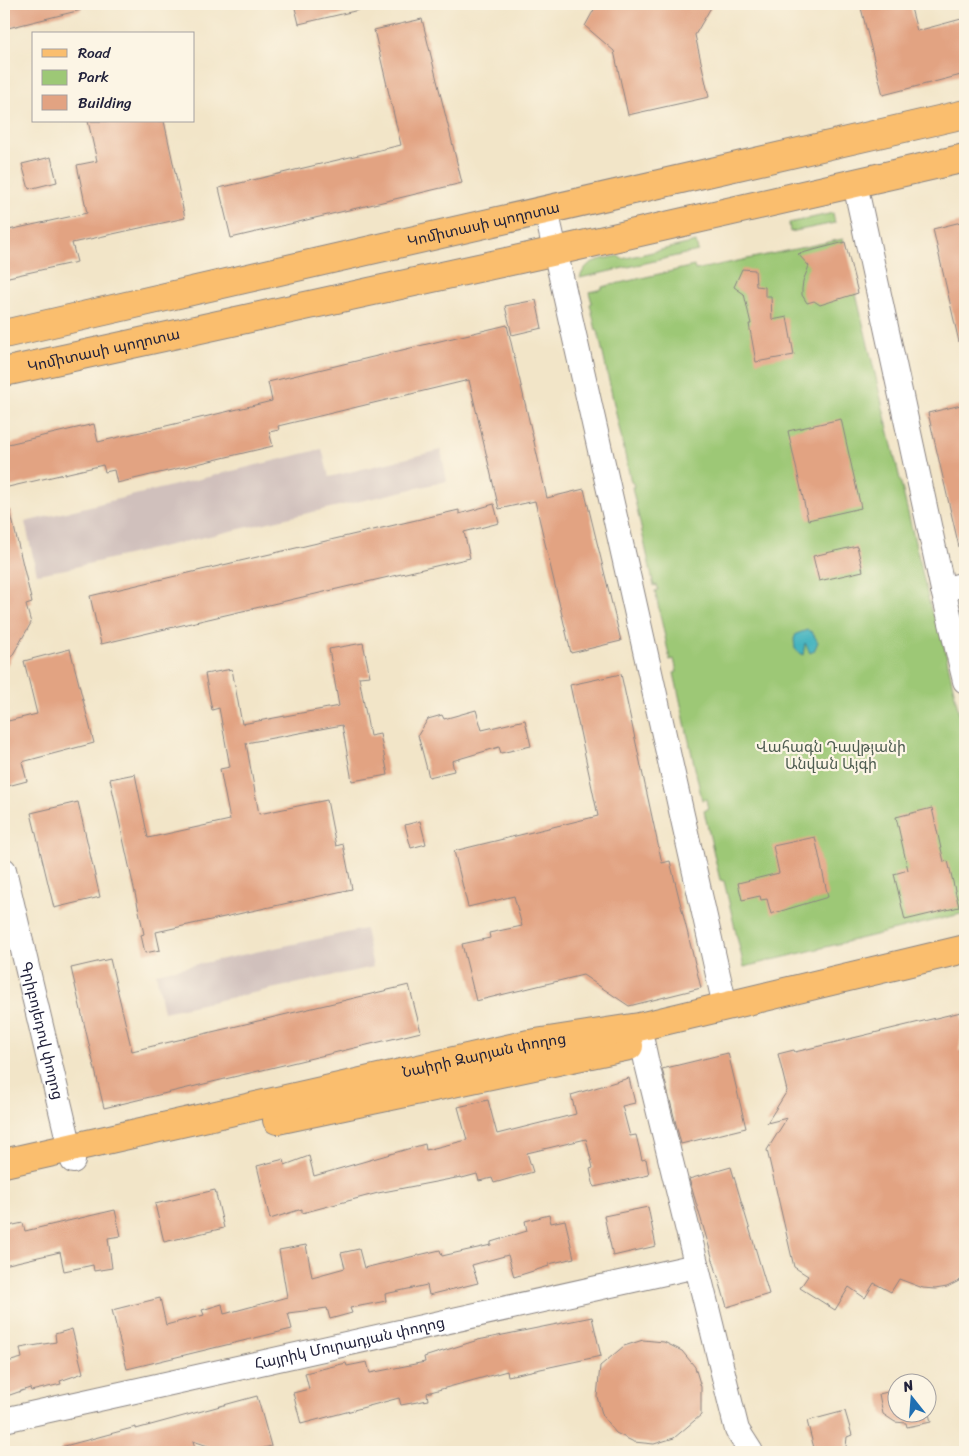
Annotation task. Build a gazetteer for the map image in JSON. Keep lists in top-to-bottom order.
{
  "streets": {
    "main road": ["Կոմիտասի պողոտա", "Նաիրի Զարյան փողոց"],
    "street": ["Գրիբոյեդով փողոց", "Հայրիկ Մուրադյան փողոց"]
  },
  "crossings": [
    ["Գրիբոյեդով փողոց", "Նաիրի Զարյան փողոց"]
  ],
  "parks": ["Վահագն Դավթյանի Անվան Այգի"],
  "legend": ["Road", "Park", "Building"],
  "north": "top"
}
